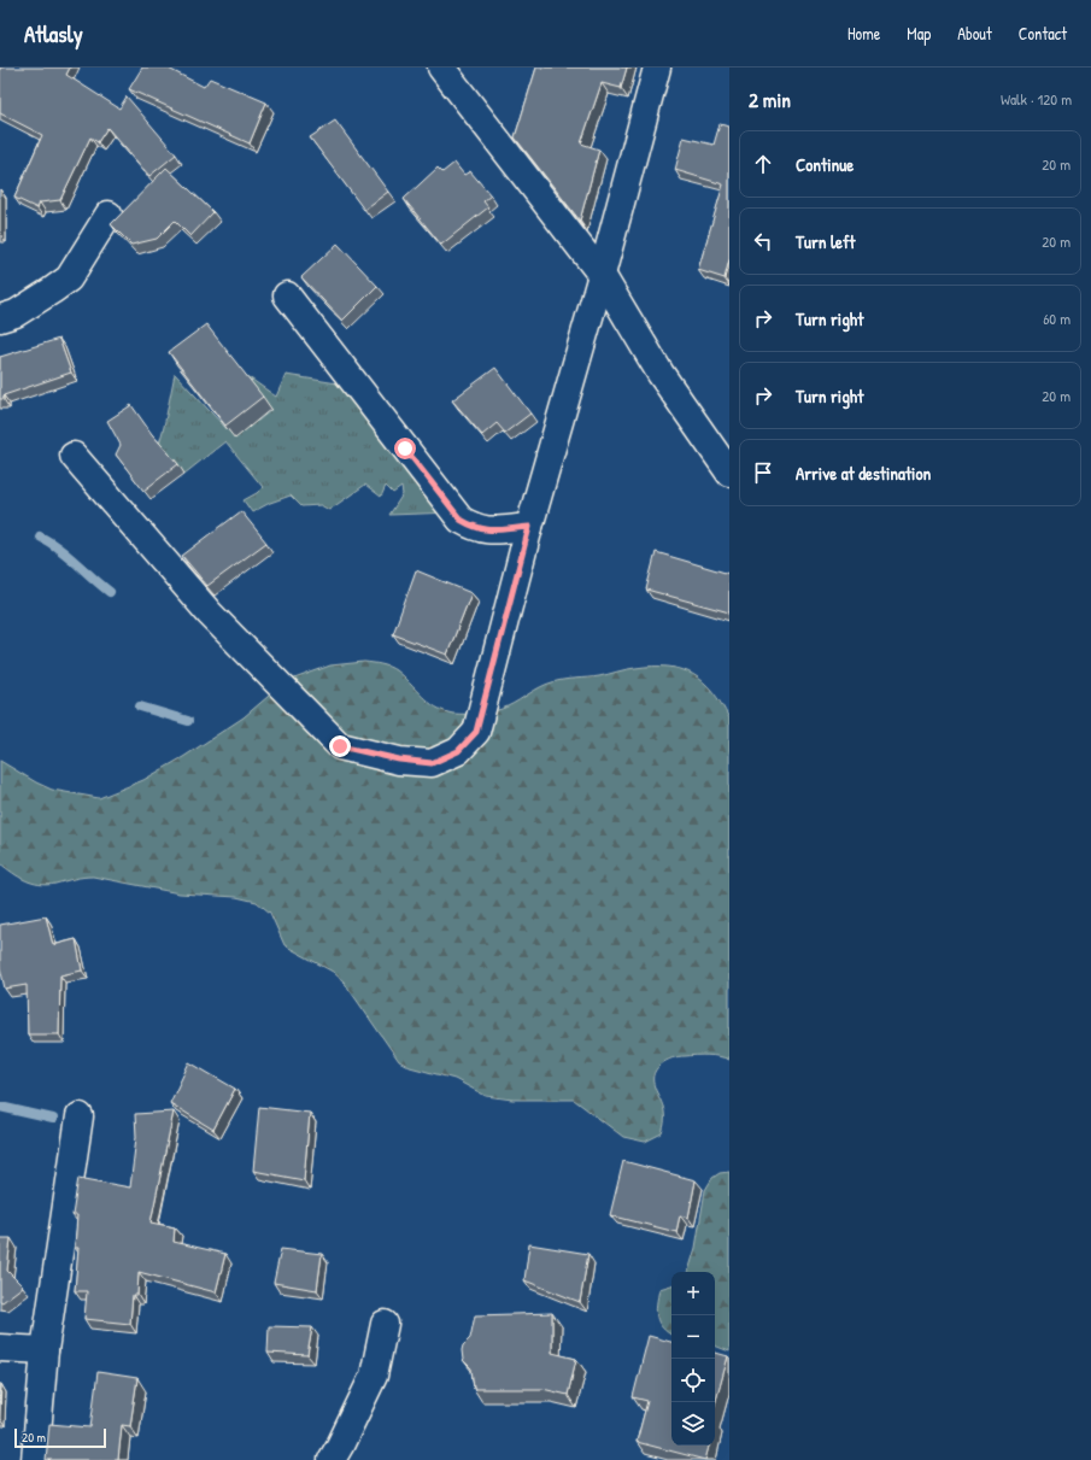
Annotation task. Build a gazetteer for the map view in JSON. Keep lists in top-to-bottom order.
{
  "scale_bar": "20 m",
  "page": {
    "header": "Atlasly",
    "nav": [
      "Home",
      "Map",
      "About",
      "Contact"
    ],
    "heading": ["2 min", "Walk · 120 m"],
    "list": [
      ["Continue", "20 m"],
      ["Turn left", "20 m"],
      ["Turn right", "60 m"],
      ["Turn right", "20 m"],
      "Arrive at destination"
    ],
    "map_buttons": ["+", "−"],
    "scale": "20 m"
  }
}
